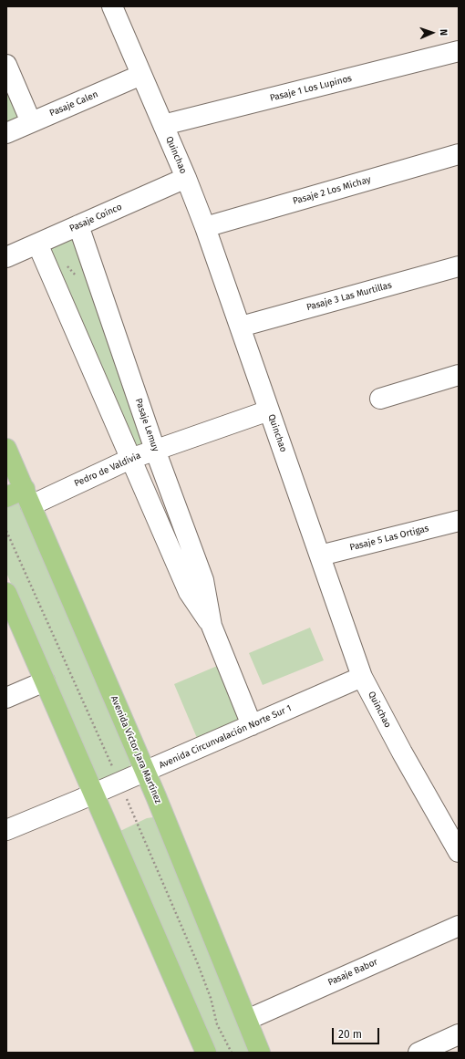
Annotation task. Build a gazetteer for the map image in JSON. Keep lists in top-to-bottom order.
{
  "streets": {
    "main road": ["Avenida Víctor Jara Martínez"],
    "street": [
      "Pasaje 1 Los Lupinos",
      "Pasaje Calen",
      "Quinchao",
      "Pasaje 2 Los Michay",
      "Pasaje Coínco",
      "Pasaje 3 Las Murtillas",
      "Pasaje Lemuy",
      "Pedro de Valdivia",
      "Pasaje 5 Las Ortigas",
      "Avenida Circunvalación Norte Sur 1",
      "Pasaje Babor"
    ]
  },
  "crossings": [
    ["Pasaje 1 Los Lupinos", "Quinchao"],
    ["Pasaje Calen", "Quinchao"],
    ["Quinchao", "Pasaje 2 Los Michay"],
    ["Quinchao", "Pasaje Coínco"],
    ["Quinchao", "Pasaje 3 Las Murtillas"],
    ["Quinchao", "Pedro de Valdivia"],
    ["Quinchao", "Pasaje 5 Las Ortigas"],
    ["Quinchao", "Avenida Circunvalación Norte Sur 1"],
    ["Pasaje Coínco", "Pasaje Lemuy"],
    ["Pasaje Lemuy", "Pedro de Valdivia"],
    ["Pasaje Lemuy", "Avenida Circunvalación Norte Sur 1"],
    ["Pedro de Valdivia", "Avenida Víctor Jara Martínez"],
    ["Avenida Circunvalación Norte Sur 1", "Avenida Víctor Jara Martínez"],
    ["Avenida Víctor Jara Martínez", "Pasaje Babor"]
  ],
  "scale_bar": "20 m",
  "north": "right"
}
